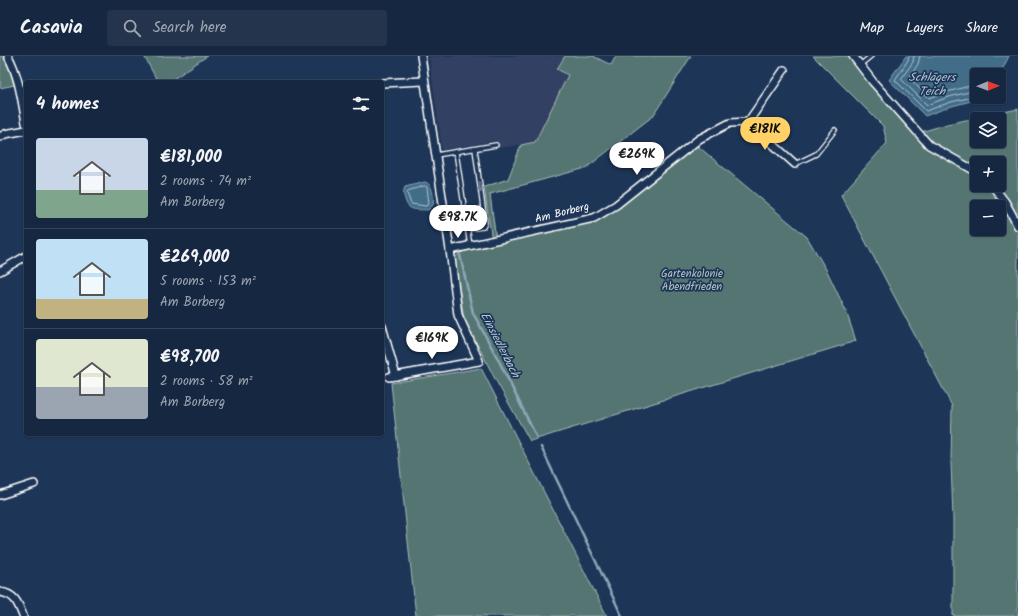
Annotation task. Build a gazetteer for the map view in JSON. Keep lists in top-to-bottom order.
{
  "streets": {
    "street": ["Am Borberg"]
  },
  "water": ["Schlägers Teich", "Einsiedlerbach"],
  "parks": ["Gartenkolonie Abendfrieden"],
  "north": "right",
  "page": {
    "header": "Casavia",
    "search": "Search here",
    "nav": ["Map", "Layers", "Share"],
    "map_buttons": ["+", "−"],
    "heading": "4 homes",
    "price": [
      "€181K",
      "€269K",
      "€98.7K",
      "€169K"
    ],
    "list": [
      {
        "name": "€181,000",
        "note": "2 rooms · 74 m² · Am Borberg"
      },
      {
        "name": "€269,000",
        "note": "5 rooms · 153 m² · Am Borberg"
      },
      {
        "name": "€98,700",
        "note": "2 rooms · 58 m² · Am Borberg"
      }
    ]
  }
}
